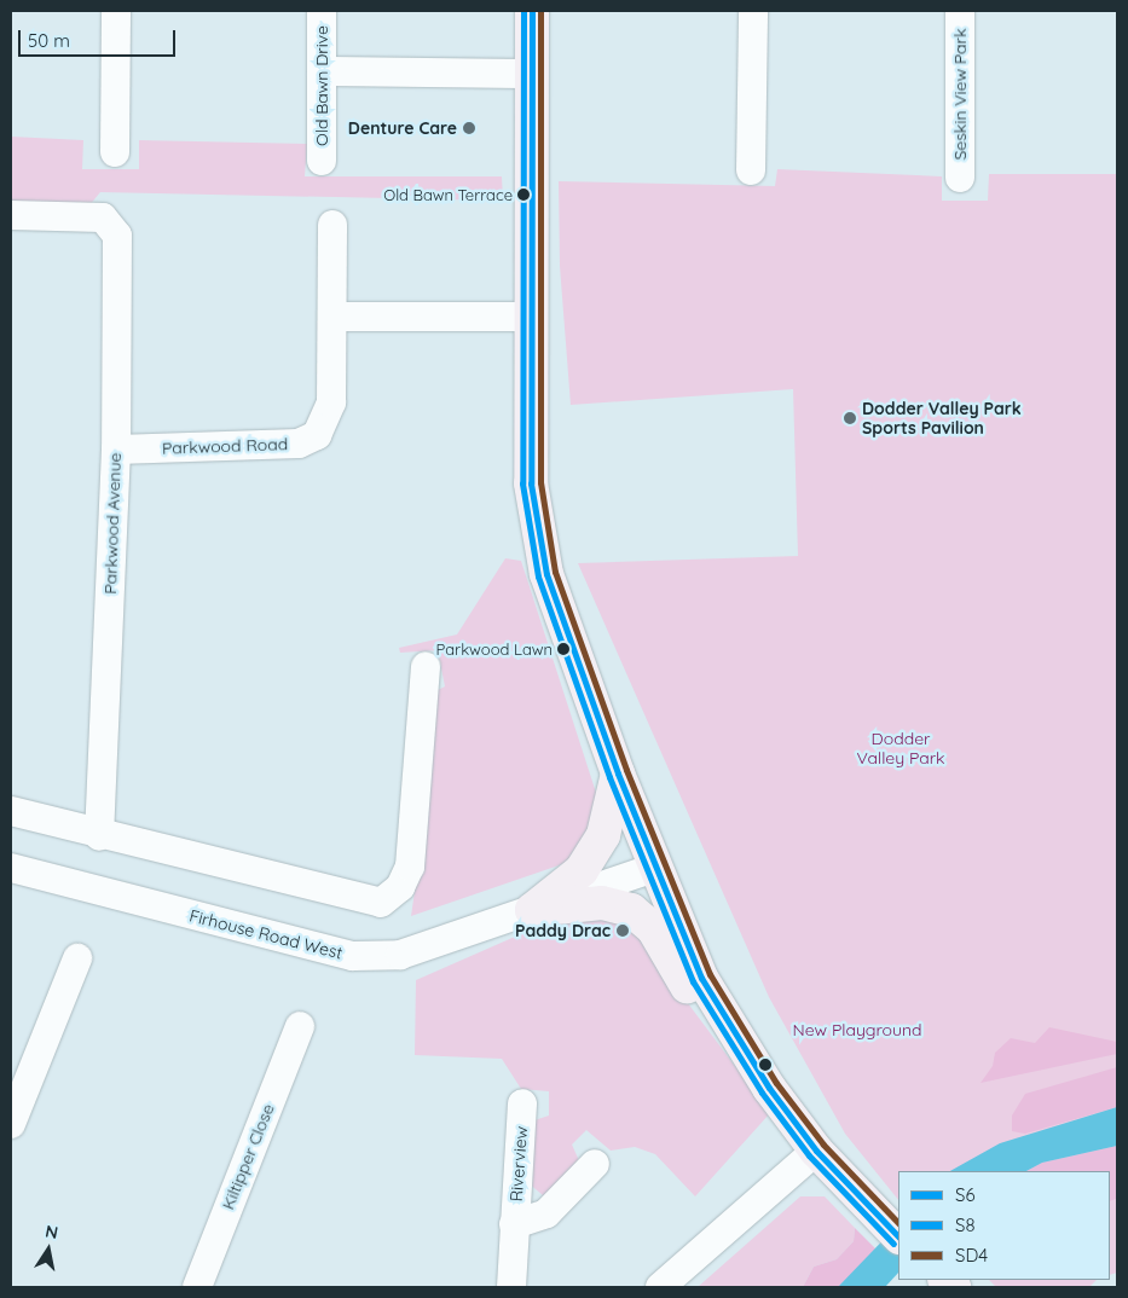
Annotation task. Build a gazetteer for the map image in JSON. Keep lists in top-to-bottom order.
{
  "streets": {
    "street": [
      "Old Bawn Drive",
      "Seskin View Park",
      "Parkwood Road",
      "Parkwood Avenue",
      "Firhouse Road West",
      "Kiltipper Close",
      "Riverview"
    ]
  },
  "crossings": [
    ["Parkwood Road", "Parkwood Avenue"]
  ],
  "parks": ["Dodder Valley Park", "New Playground"],
  "places": [
    "Denture Care",
    "Old Bawn Terrace",
    "Dodder Valley Park Sports Pavilion",
    "Parkwood Lawn",
    "Paddy Drac"
  ],
  "lines": ["transit line S6", "transit line S8", "transit line SD4"],
  "legend": ["S6", "S8", "SD4"],
  "scale_bar": "50 m",
  "north": "top"
}
